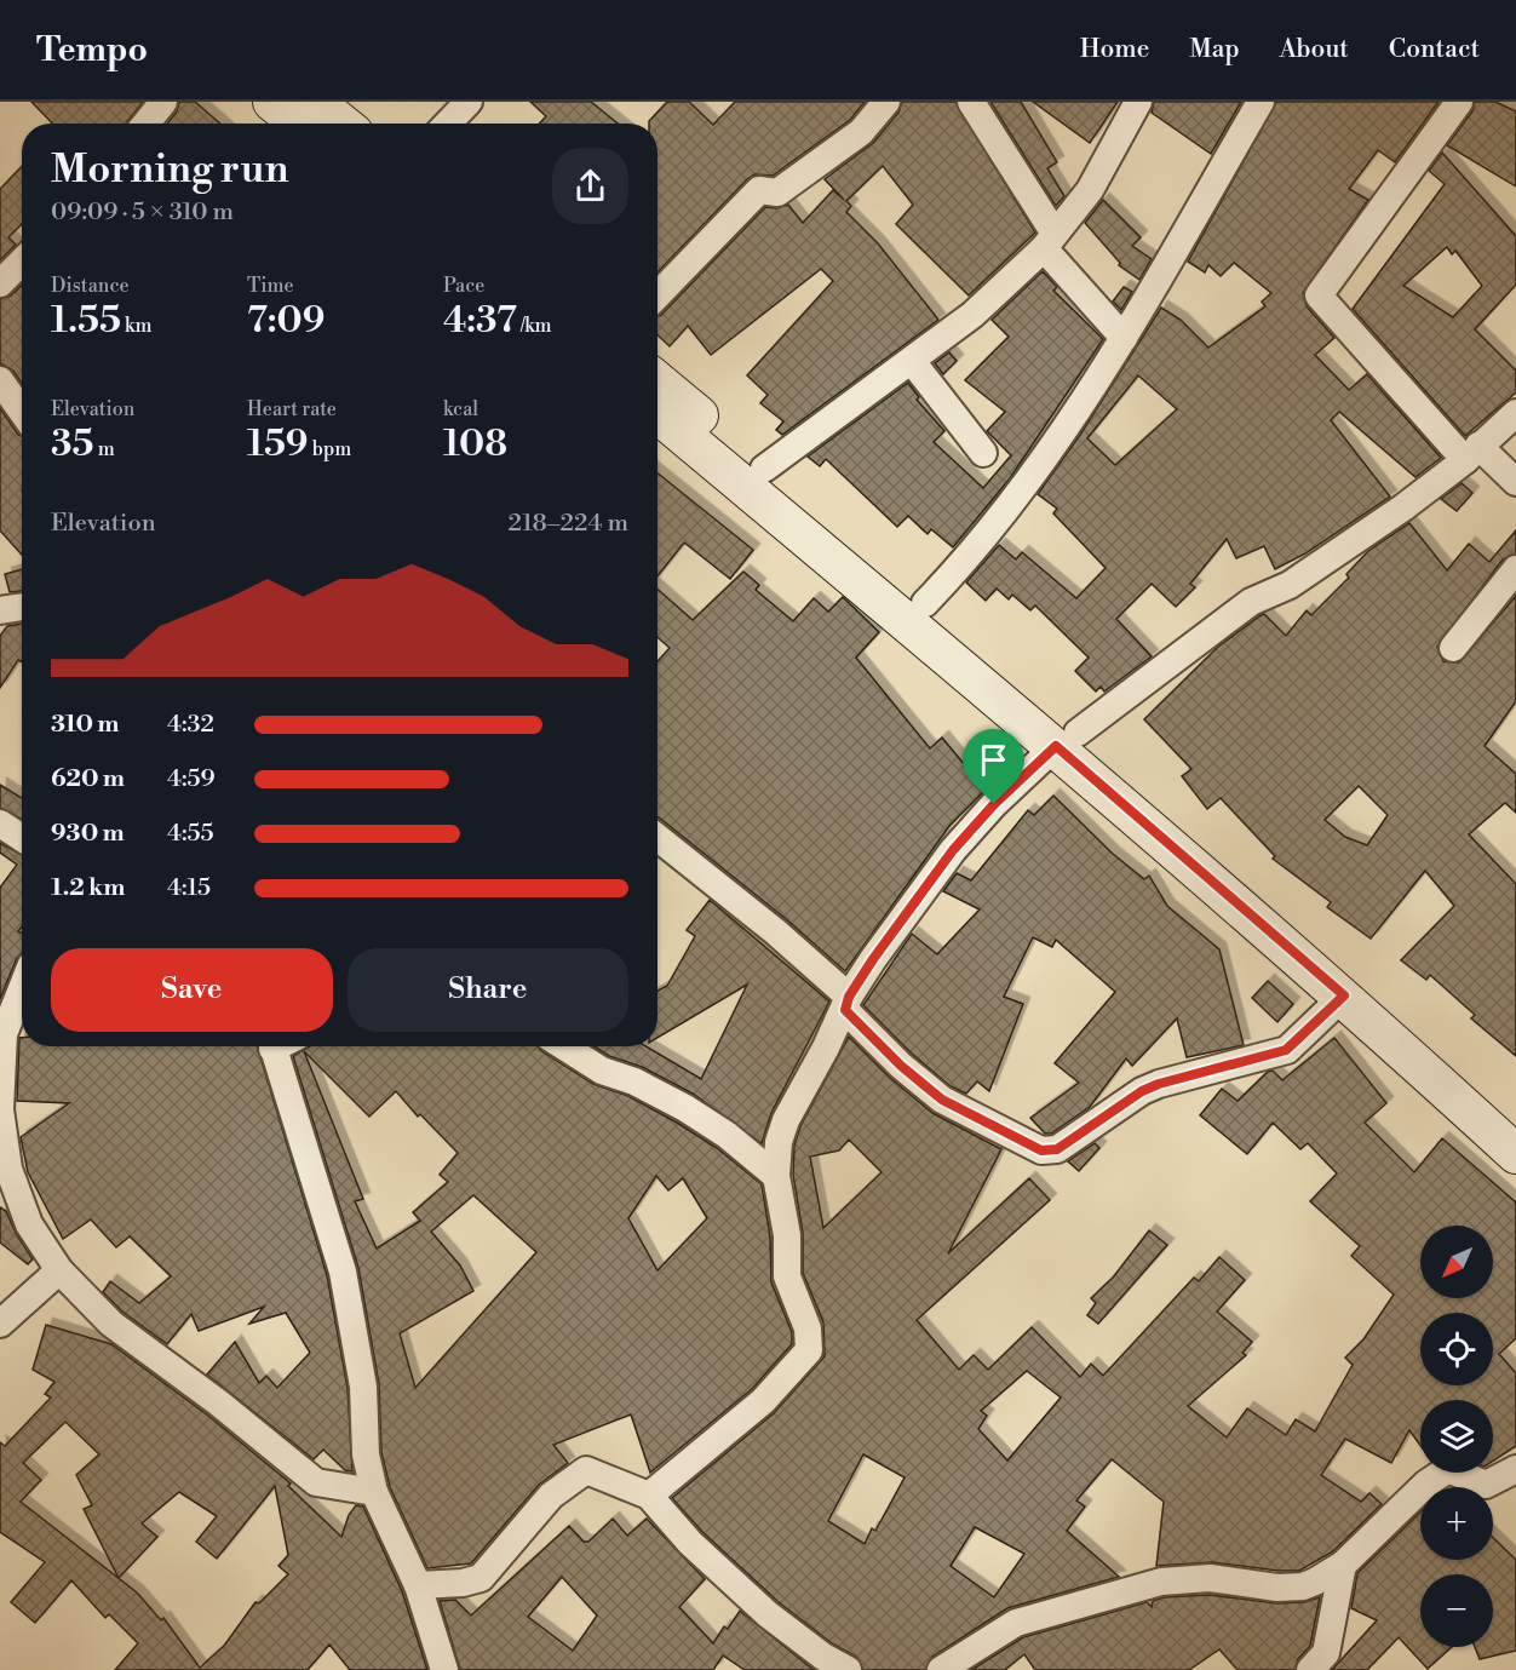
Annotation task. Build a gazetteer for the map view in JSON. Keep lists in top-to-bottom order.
{
  "north": "bottom left",
  "page": {
    "header": "Tempo",
    "nav": [
      "Home",
      "Map",
      "About",
      "Contact"
    ],
    "heading": ["Morning run", "09:09 · 5 × 310 m"],
    "stats": [
      ["Distance", "1.55 km"],
      ["Time", "7:09"],
      ["Pace", "4:37 /km"],
      ["Elevation", "35 m"],
      ["Heart rate", "159 bpm"],
      ["kcal", "108"]
    ],
    "chart": ["Elevation", "218–224 m"],
    "list": [
      {
        "name": "310 m",
        "note": "4:32"
      },
      {
        "name": "620 m",
        "note": "4:59"
      },
      {
        "name": "930 m",
        "note": "4:55"
      },
      {
        "name": "1.2 km",
        "note": "4:15"
      }
    ],
    "buttons": ["Save", "Share"],
    "map_buttons": ["+", "−"]
  }
}
